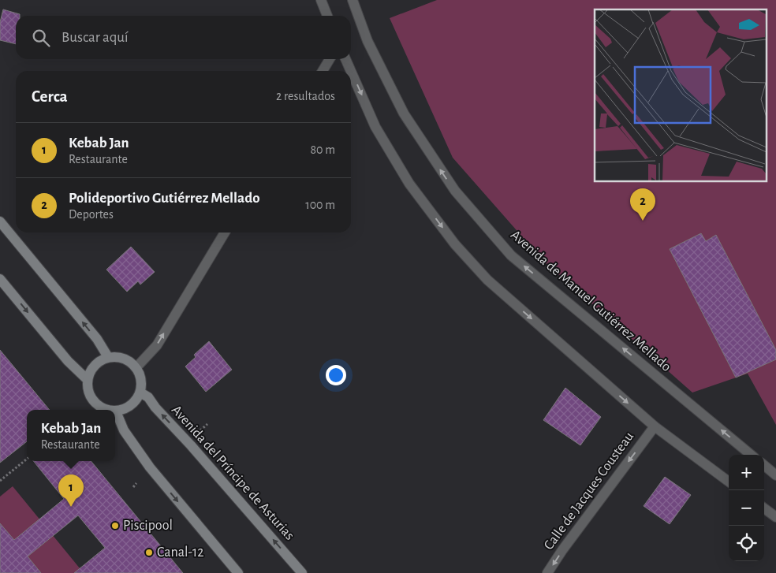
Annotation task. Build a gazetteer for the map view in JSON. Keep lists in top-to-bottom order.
{
  "streets": {
    "street": ["Avenida de Manuel Gutiérrez Mellado", "Avenida del Príncipe de Asturias", "Calle de Jacques Cousteau"]
  },
  "one_way": ["Calle de Jacques Cousteau"],
  "places": ["Piscipool", "Canal-12"],
  "page": {
    "search": "Buscar aquí",
    "heading": ["Cerca", "2 resultados"],
    "list": [
      {
        "mark": "1",
        "name": "Kebab Jan",
        "note": "Restaurante",
        "value": "80 m"
      },
      {
        "mark": "2",
        "name": "Polideportivo Gutiérrez Mellado",
        "note": "Deportes",
        "value": "100 m"
      }
    ],
    "pins": ["2", "1"],
    "popup": ["Kebab Jan", "Restaurante"],
    "map_buttons": ["+", "−"]
  }
}
